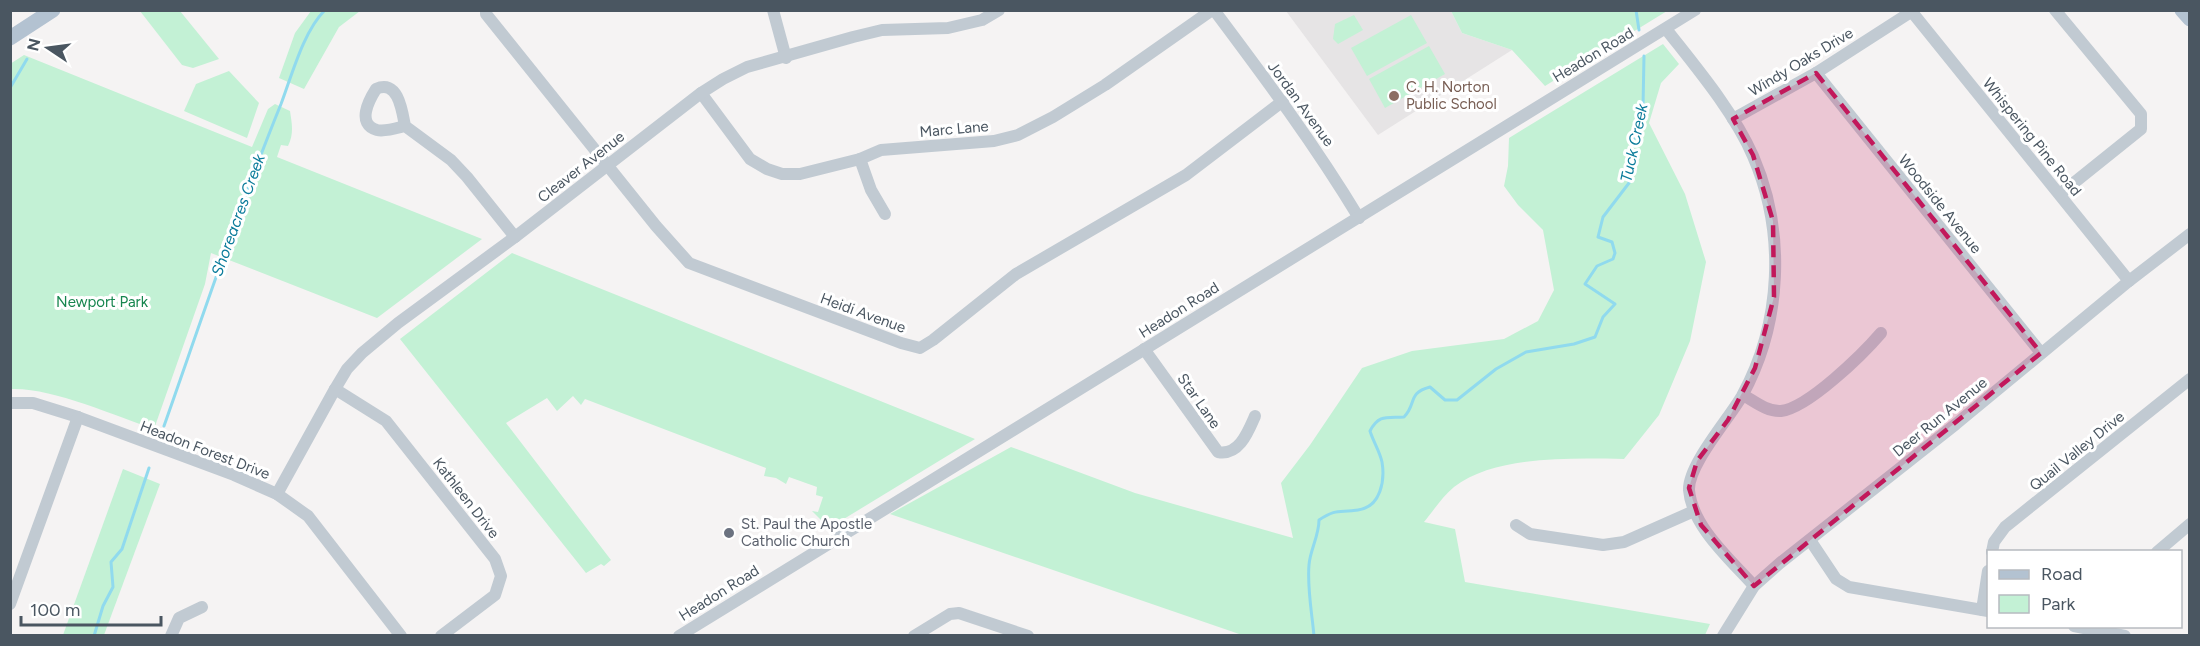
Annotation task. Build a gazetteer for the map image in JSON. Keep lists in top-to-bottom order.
{
  "streets": {
    "street": [
      "Headon Road",
      "Windy Oaks Drive",
      "Jordan Avenue",
      "Marc Lane",
      "Whispering Pine Road",
      "Cleaver Avenue",
      "Woodside Avenue",
      "Heidi Avenue",
      "Star Lane",
      "Deer Run Avenue",
      "Headon Forest Drive",
      "Quail Valley Drive",
      "Kathleen Drive"
    ]
  },
  "crossings": [
    ["Headon Road", "Jordan Avenue"],
    ["Headon Road", "Star Lane"],
    ["Windy Oaks Drive", "Whispering Pine Road"],
    ["Windy Oaks Drive", "Woodside Avenue"],
    ["Jordan Avenue", "Marc Lane"],
    ["Jordan Avenue", "Heidi Avenue"],
    ["Marc Lane", "Cleaver Avenue"],
    ["Whispering Pine Road", "Deer Run Avenue"],
    ["Cleaver Avenue", "Heidi Avenue"],
    ["Cleaver Avenue", "Headon Forest Drive"],
    ["Cleaver Avenue", "Kathleen Drive"],
    ["Woodside Avenue", "Deer Run Avenue"]
  ],
  "water": ["Tuck Creek", "Shoreacres Creek"],
  "parks": ["Newport Park"],
  "places": ["C. H. Norton Public School", "St. Paul the Apostle Catholic Church"],
  "legend": ["Road", "Park"],
  "scale_bar": "100 m",
  "north": "left"
}
